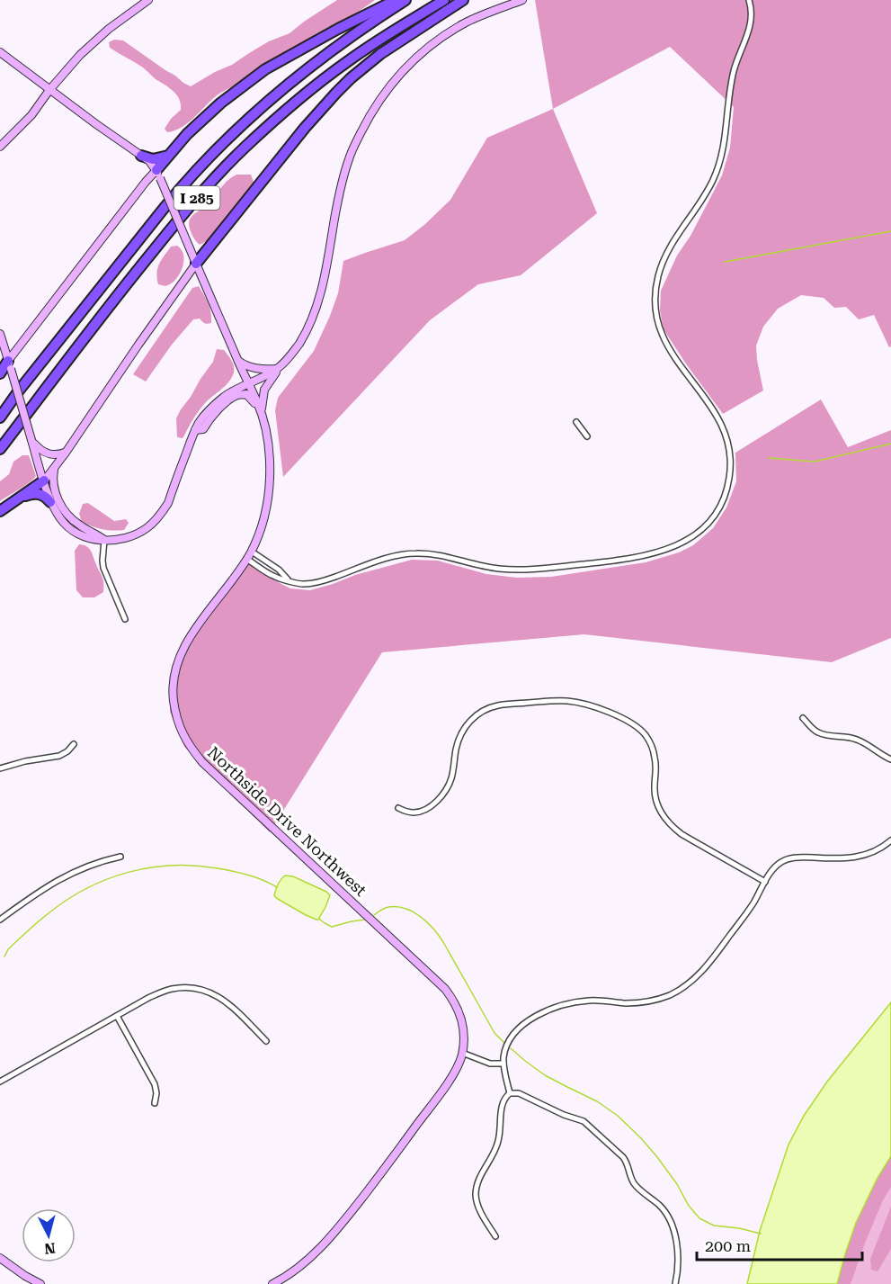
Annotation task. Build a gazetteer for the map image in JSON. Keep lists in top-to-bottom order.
{
  "streets": {
    "highway": ["I 285"],
    "street": ["Northside Drive Northwest"]
  },
  "scale_bar": "200 m",
  "north": "bottom"
}
